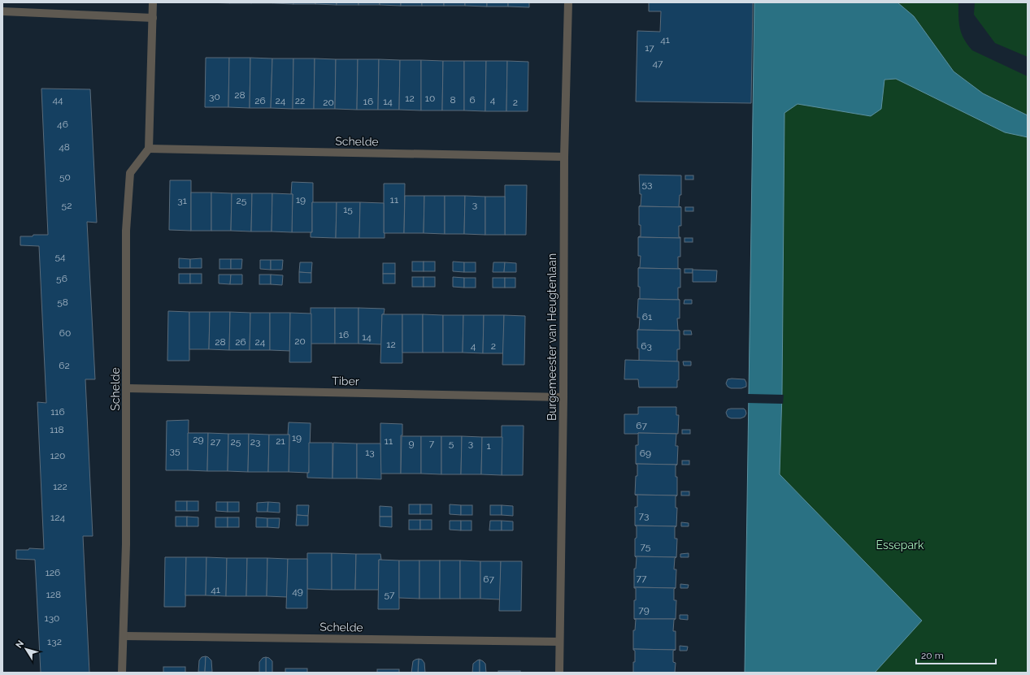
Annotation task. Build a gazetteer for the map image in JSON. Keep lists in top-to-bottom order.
{
  "streets": {
    "street": ["Schelde", "Burgemeester van Heugtenlaan", "Tiber"]
  },
  "crossings": [
    ["Schelde", "Burgemeester van Heugtenlaan"],
    ["Schelde", "Tiber"],
    ["Burgemeester van Heugtenlaan", "Tiber"]
  ],
  "parks": ["Essepark"],
  "house_numbers": [
    "41",
    "17",
    "47",
    "28",
    "30",
    "12",
    "10",
    "44",
    "8",
    "6",
    "4",
    "26",
    "24",
    "22",
    "16",
    "14",
    "20",
    "2",
    "46",
    "48",
    "50",
    "53",
    "19",
    "11",
    "31",
    "25",
    "3",
    "52",
    "15",
    "54",
    "56",
    "58",
    "61",
    "60",
    "16",
    "14",
    "20",
    "28",
    "26",
    "24",
    "12",
    "4",
    "2",
    "63",
    "62",
    "116",
    "67",
    "118",
    "19",
    "29",
    "21",
    "11",
    "27",
    "25",
    "23",
    "9",
    "7",
    "5",
    "3",
    "1",
    "35",
    "13",
    "69",
    "120",
    "122",
    "73",
    "124",
    "75",
    "126",
    "77",
    "67",
    "41",
    "49",
    "128",
    "57",
    "79",
    "130",
    "132"
  ],
  "scale_bar": "20 m",
  "north": "top left"
}
